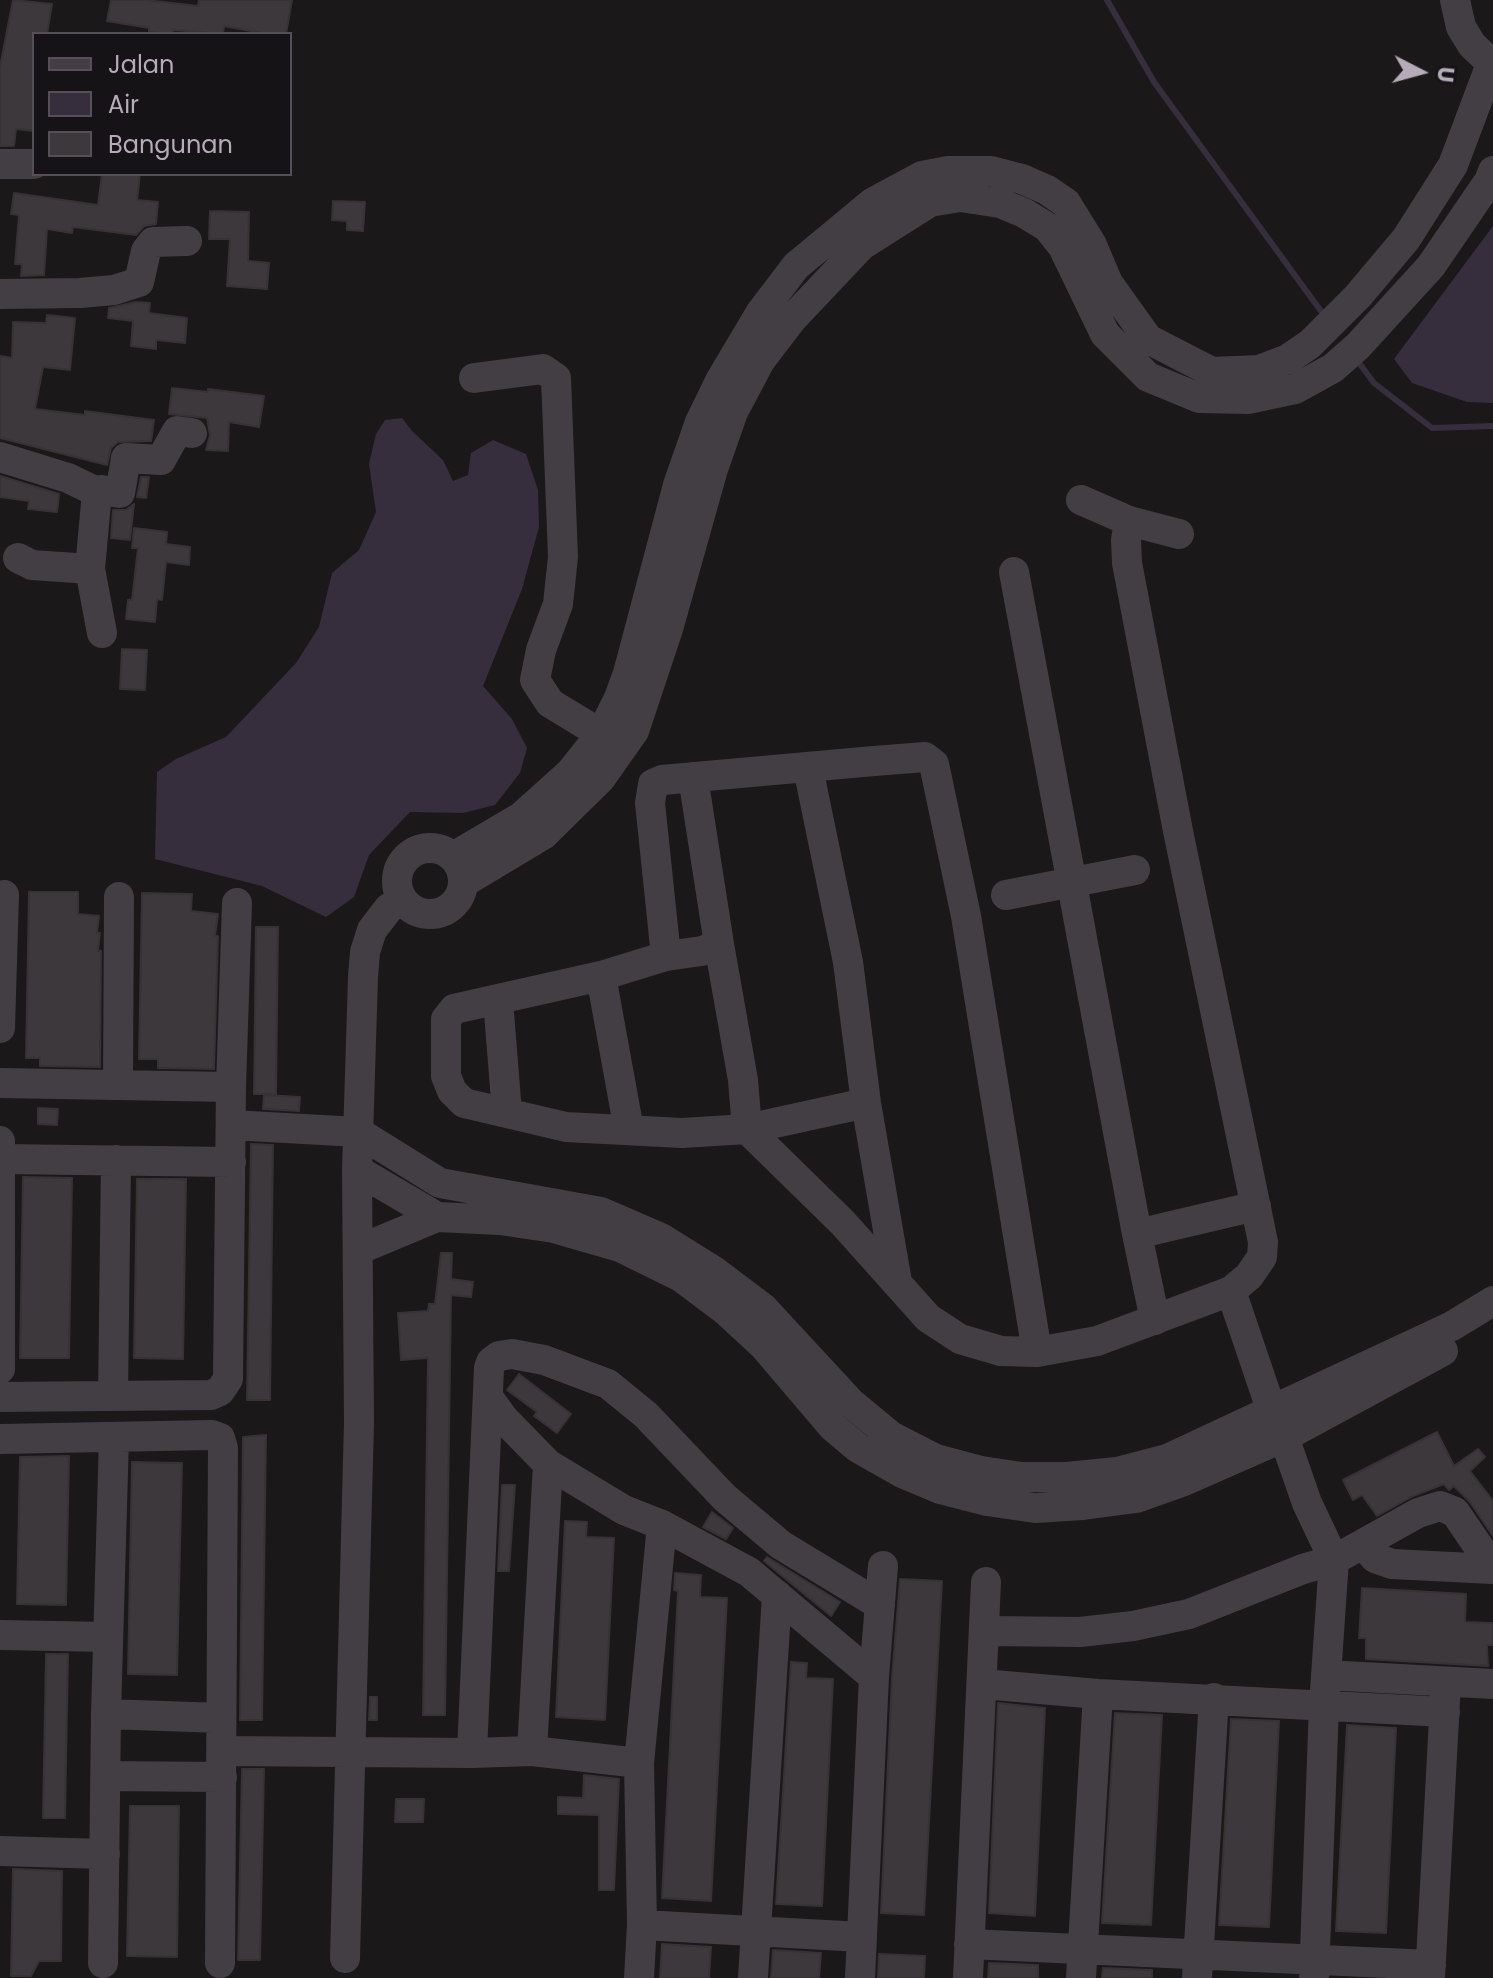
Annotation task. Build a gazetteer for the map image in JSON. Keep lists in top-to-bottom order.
{
  "legend": ["Jalan", "Air", "Bangunan"],
  "north": "right"
}
